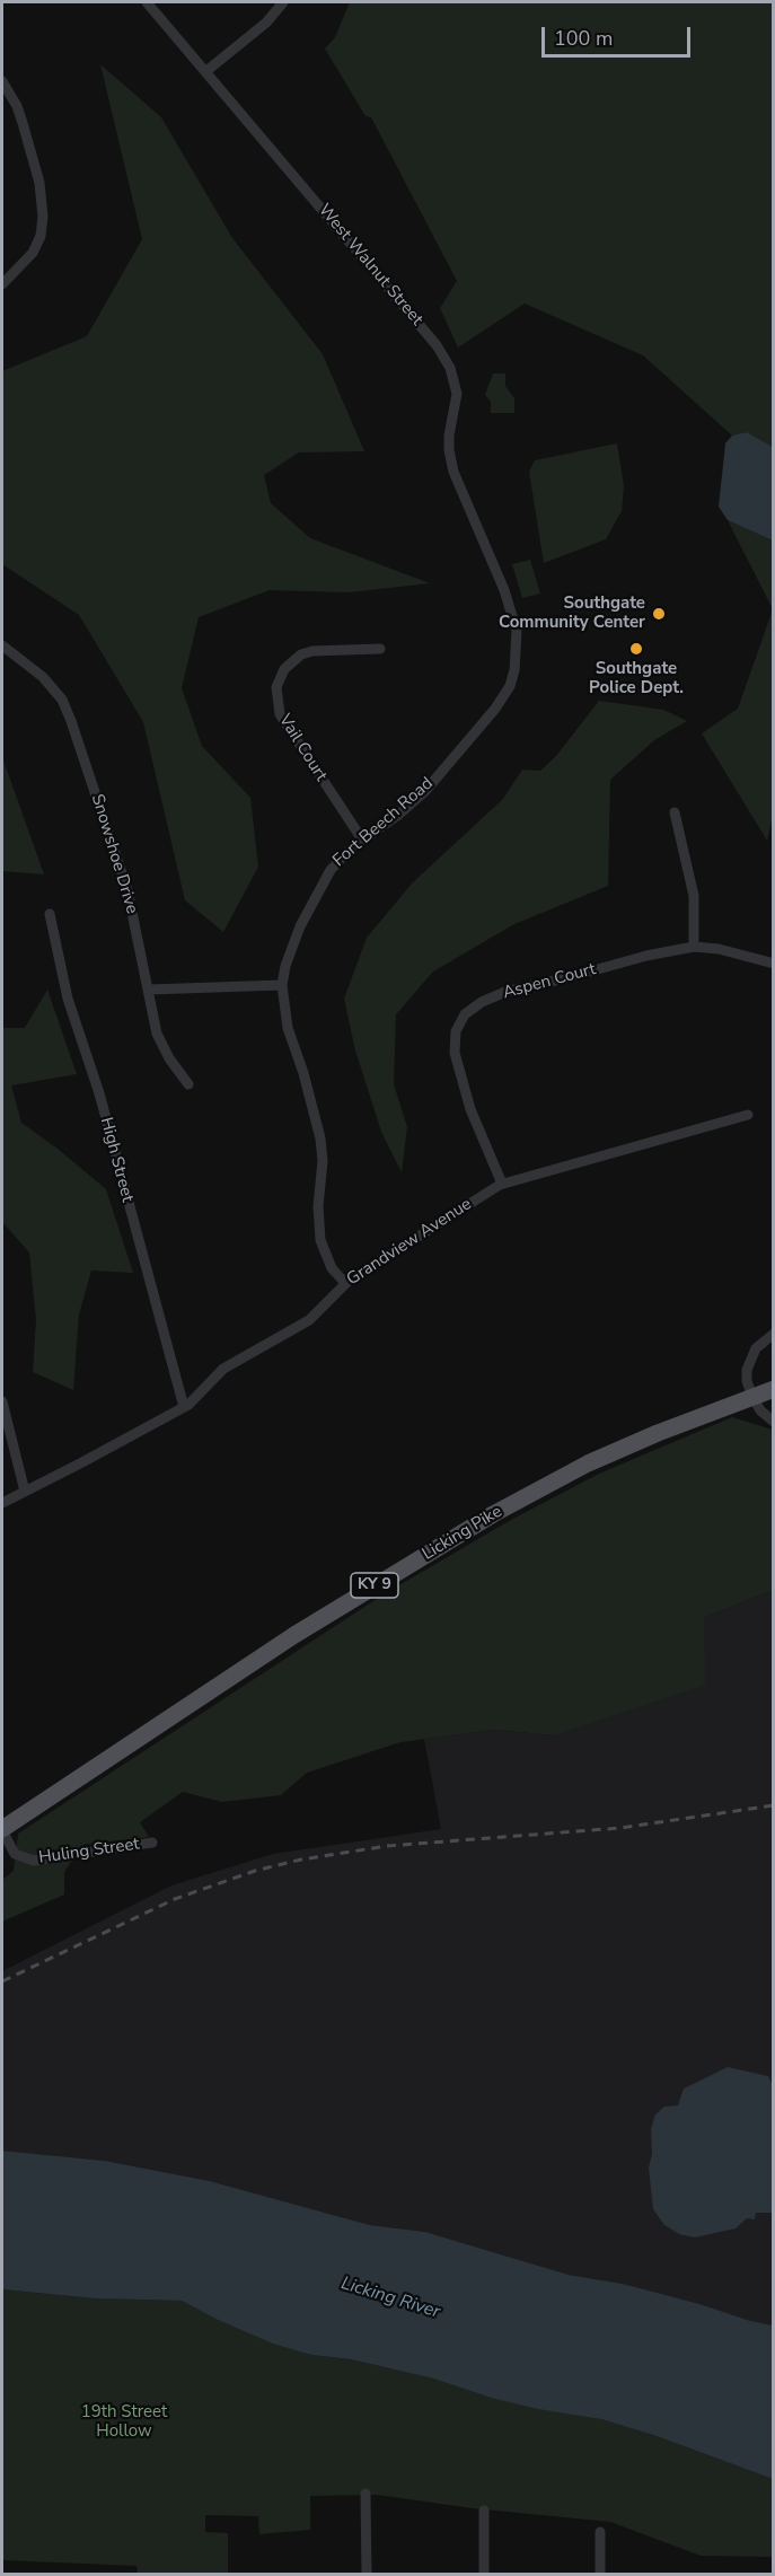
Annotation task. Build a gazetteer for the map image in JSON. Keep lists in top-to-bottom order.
{
  "streets": {
    "main road": ["Licking Pike", "KY 9"],
    "street": [
      "West Walnut Street",
      "Vail Court",
      "Fort Beech Road",
      "Snowshoe Drive",
      "Aspen Court",
      "High Street",
      "Grandview Avenue",
      "Huling Street"
    ]
  },
  "crossings": [
    ["West Walnut Street", "Fort Beech Road"],
    ["Vail Court", "Fort Beech Road"],
    ["Fort Beech Road", "Grandview Avenue"],
    ["Aspen Court", "Grandview Avenue"],
    ["High Street", "Grandview Avenue"],
    ["Licking Pike", "Huling Street"]
  ],
  "water": ["Licking River"],
  "parks": ["19th Street Hollow"],
  "places": ["Southgate Community Center", "Southgate Police Dept."],
  "scale_bar": "100 m"
}
